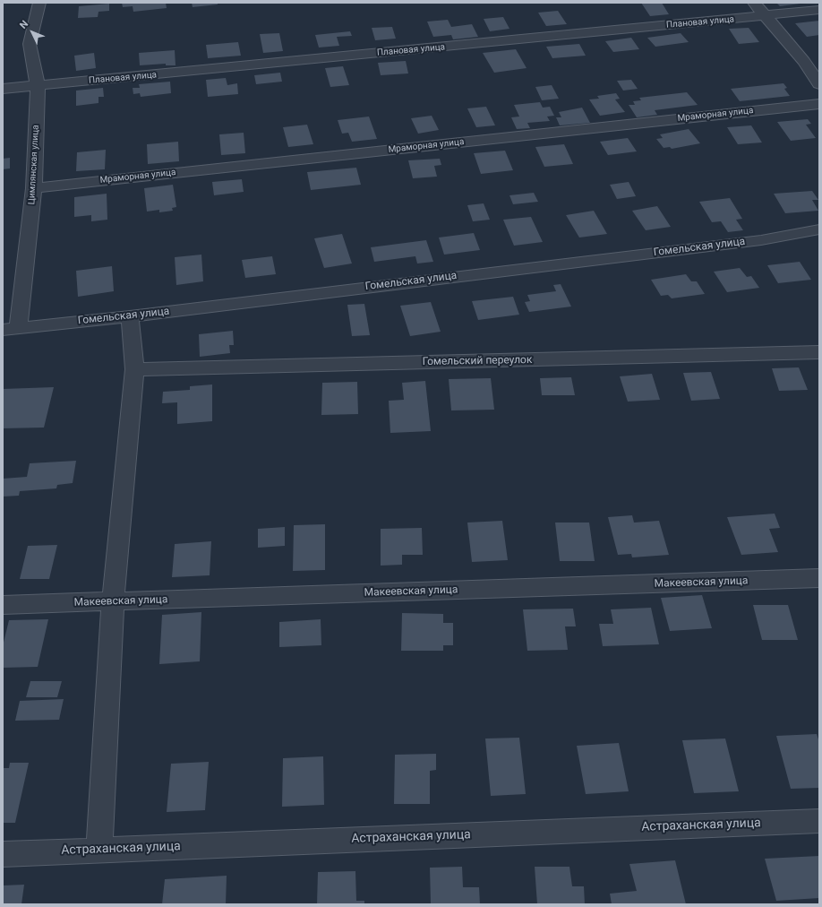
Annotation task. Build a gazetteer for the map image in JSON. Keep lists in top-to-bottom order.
{
  "streets": {
    "street": [
      "Плановая улица",
      "Мраморная улица",
      "Цимлянская улица",
      "Гомельская улица",
      "Гомельский переулок",
      "Макеевская улица",
      "Астраханская улица"
    ]
  },
  "crossings": [
    ["Плановая улица", "Цимлянская улица"],
    ["Мраморная улица", "Цимлянская улица"],
    ["Цимлянская улица", "Гомельская улица"]
  ],
  "north": "top left"
}
